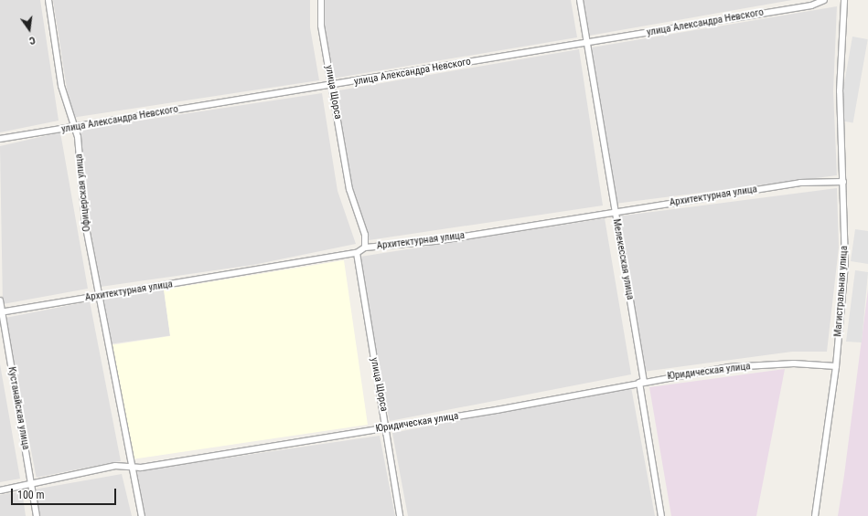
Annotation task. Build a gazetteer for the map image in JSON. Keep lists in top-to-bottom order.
{
  "streets": {
    "street": [
      "улица Александра Невского",
      "улица Щорса",
      "Офицерская улица",
      "Архитектурная улица",
      "Мелекесская улица",
      "Магистральная улица",
      "Юридическая улица",
      "Кустанайская улица"
    ]
  },
  "crossings": [
    ["улица Александра Невского", "улица Щорса"],
    ["улица Александра Невского", "Офицерская улица"],
    ["улица Александра Невского", "Мелекесская улица"],
    ["улица Щорса", "Архитектурная улица"],
    ["улица Щорса", "Юридическая улица"],
    ["Офицерская улица", "Архитектурная улица"],
    ["Офицерская улица", "Юридическая улица"],
    ["Архитектурная улица", "Мелекесская улица"],
    ["Архитектурная улица", "Магистральная улица"],
    ["Архитектурная улица", "Кустанайская улица"],
    ["Мелекесская улица", "Юридическая улица"],
    ["Магистральная улица", "Юридическая улица"],
    ["Юридическая улица", "Кустанайская улица"]
  ],
  "scale_bar": "100 m",
  "north": "bottom"
}
